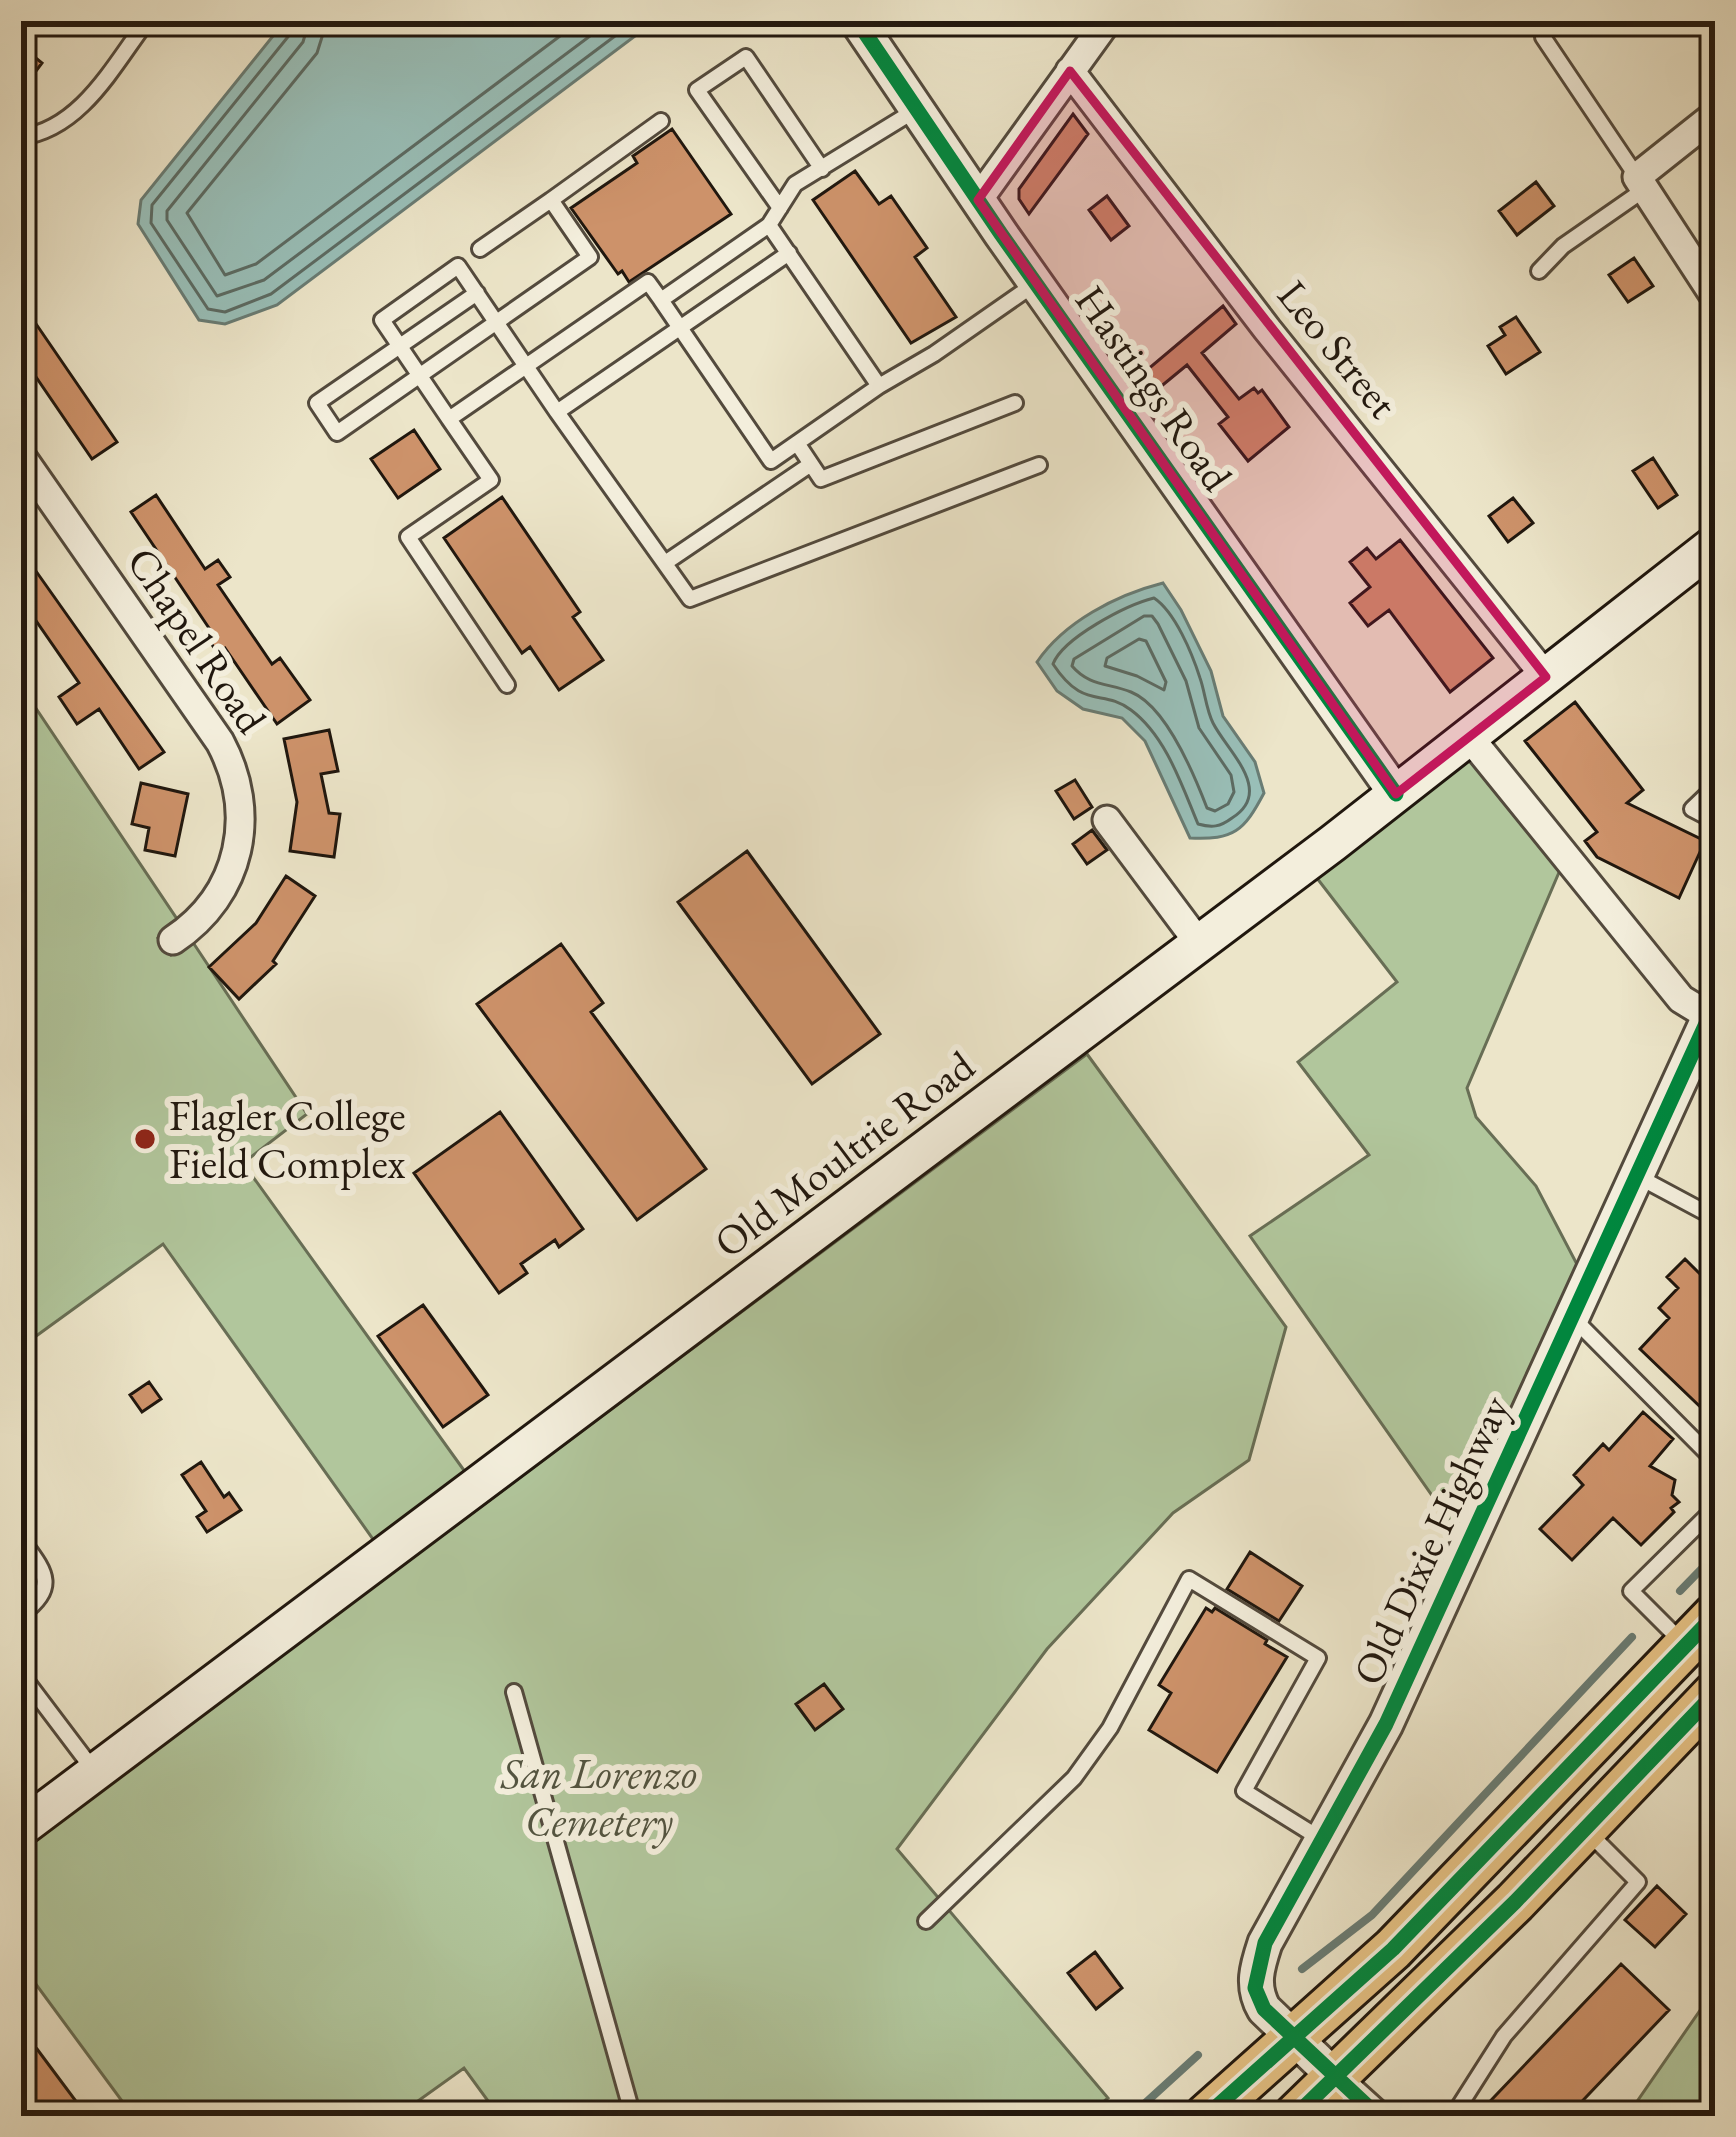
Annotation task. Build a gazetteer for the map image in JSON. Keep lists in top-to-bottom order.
{
  "streets": {
    "main road": ["Old Moultrie Road"],
    "street": [
      "Leo Street",
      "Hastings Road",
      "Chapel Road",
      "Old Dixie Highway"
    ]
  },
  "crossings": [
    ["Leo Street", "Old Moultrie Road"],
    ["Hastings Road", "Old Moultrie Road"]
  ],
  "parks": ["San Lorenzo Cemetery"],
  "places": ["Flagler College Field Complex"]
}
